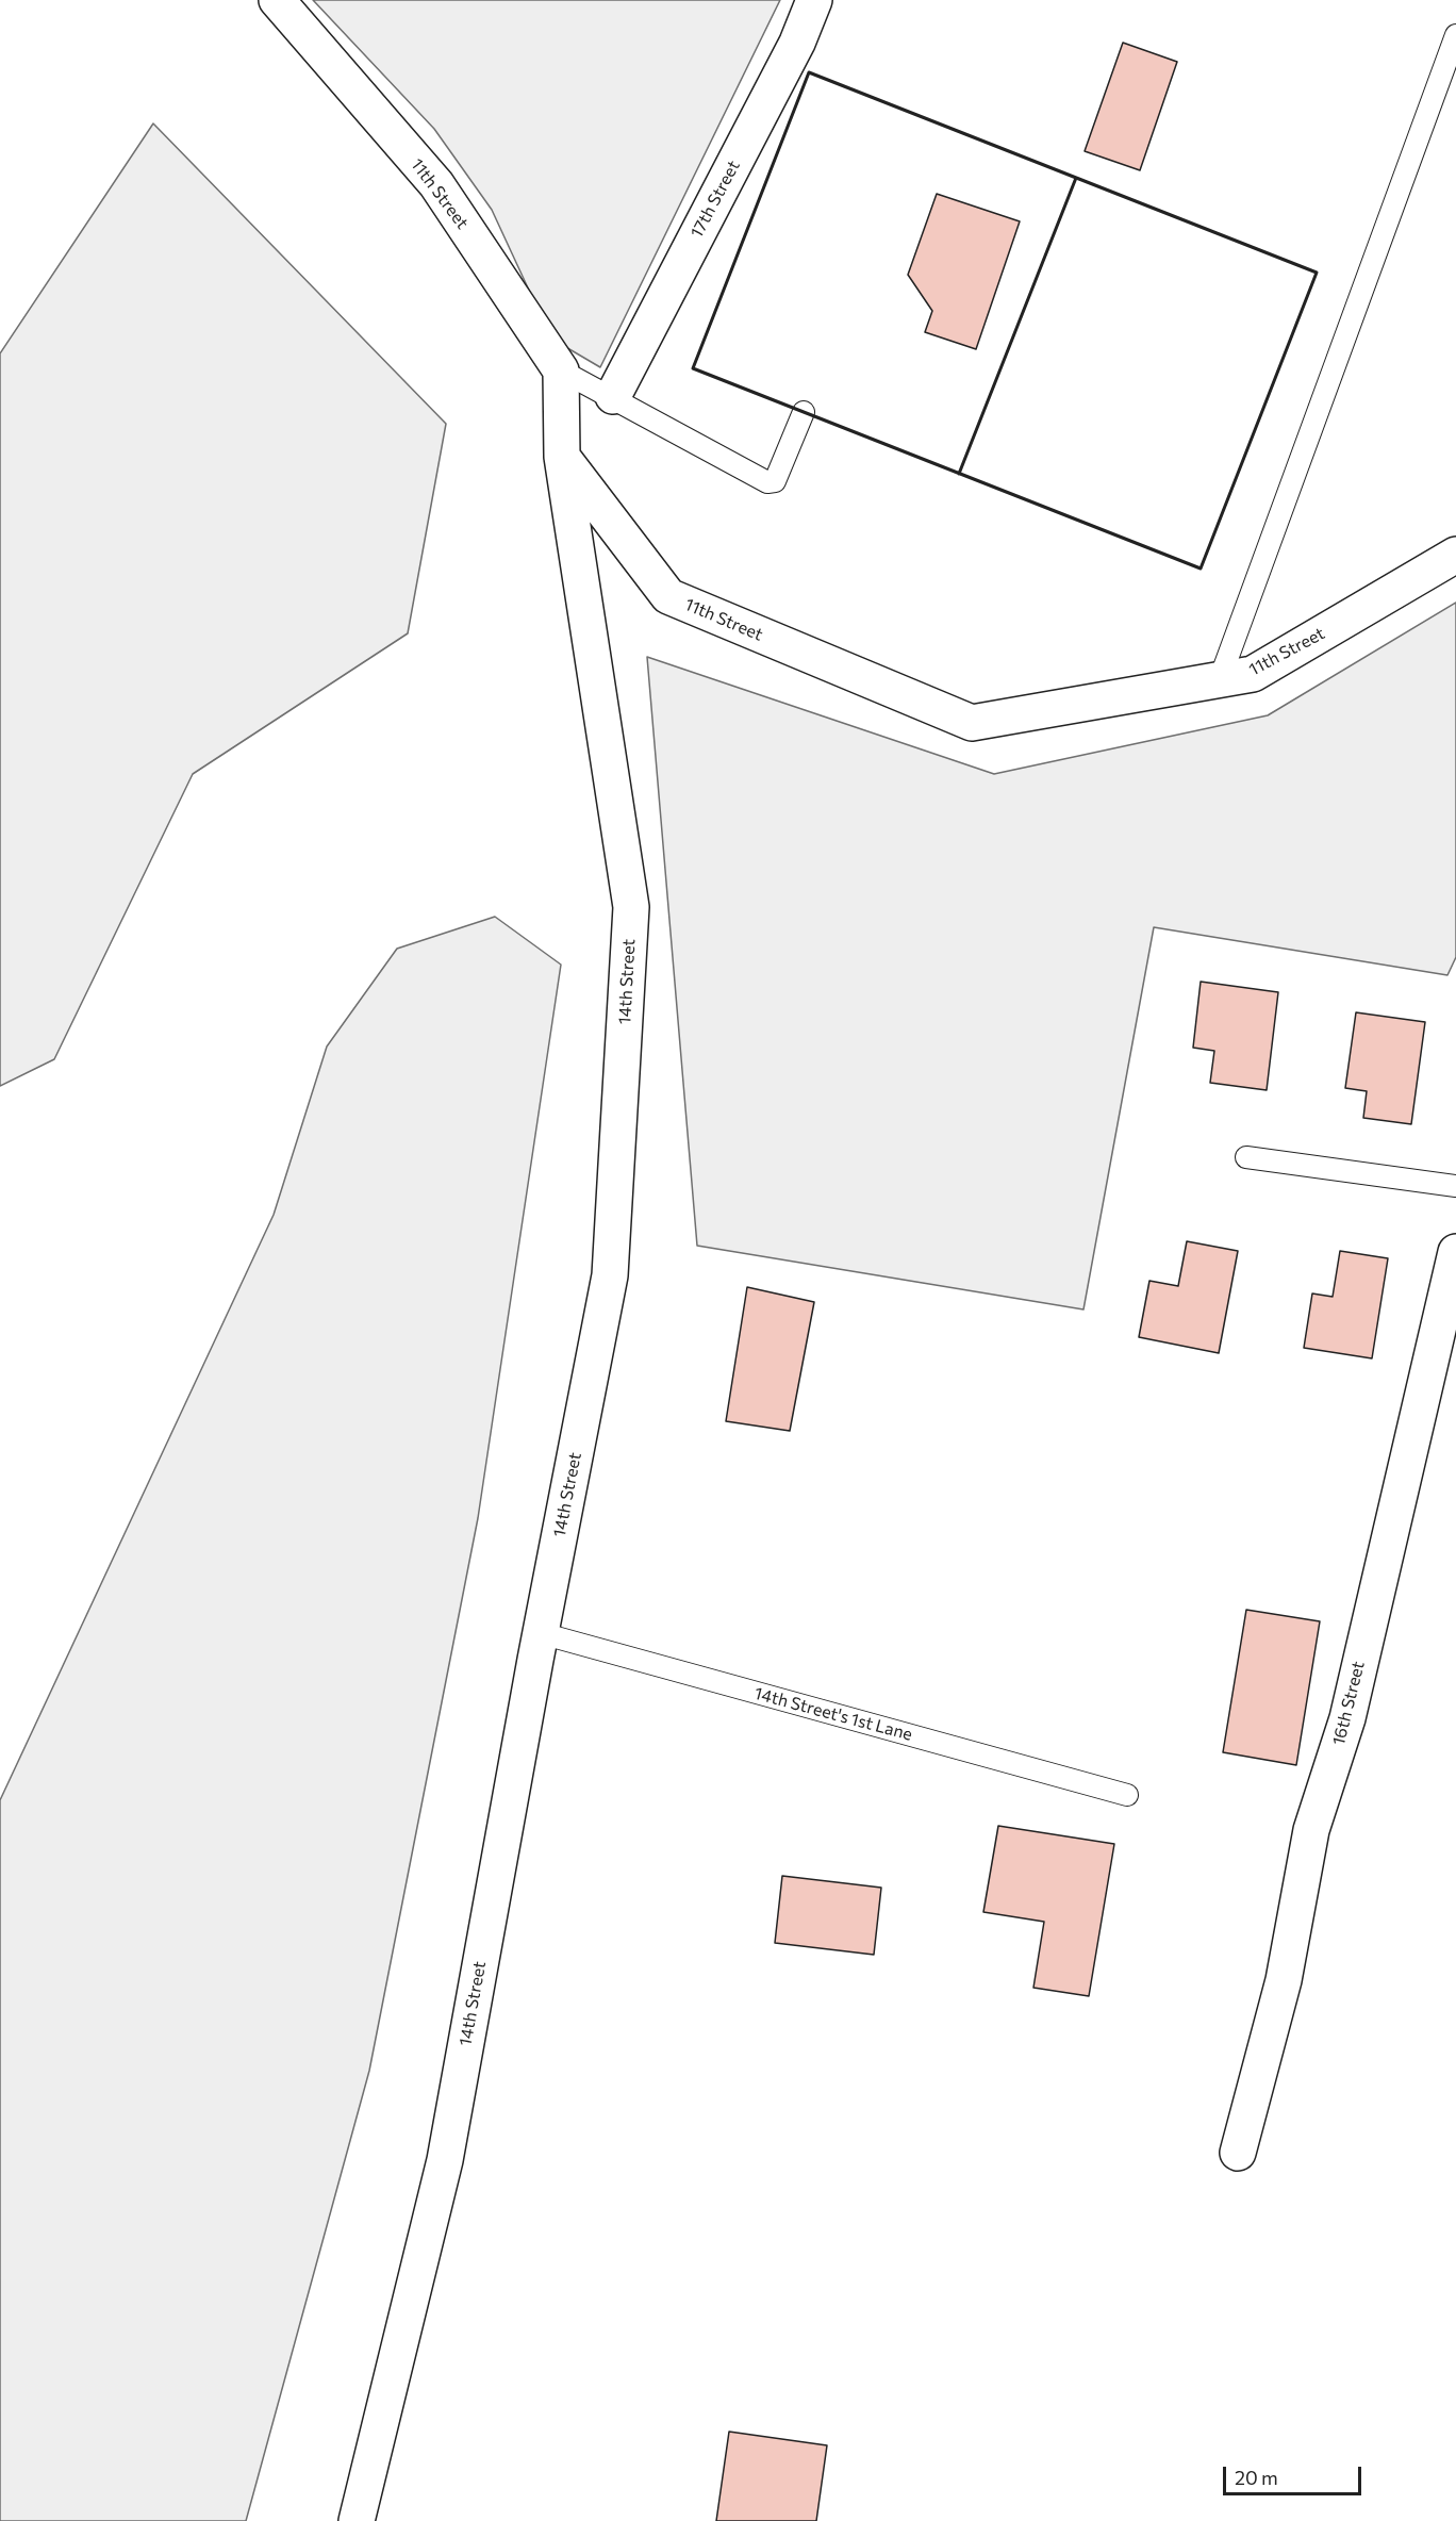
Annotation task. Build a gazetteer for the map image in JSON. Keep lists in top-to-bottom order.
{
  "streets": {
    "street": [
      "11th Street",
      "17th Street",
      "14th Street",
      "16th Street"
    ],
    "lane": ["14th Street's 1st Lane"]
  },
  "crossings": [
    ["11th Street", "14th Street"],
    ["14th Street", "14th Street's 1st Lane"]
  ],
  "scale_bar": "20 m"
}
